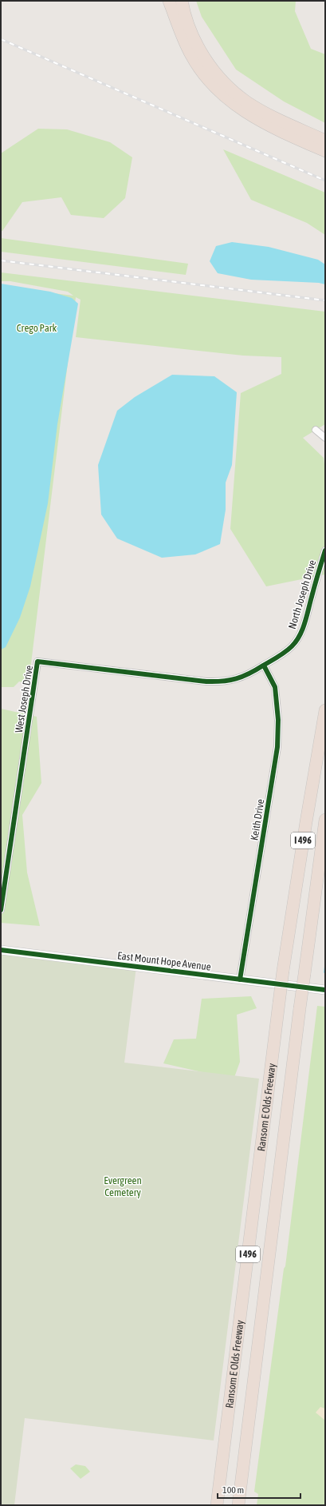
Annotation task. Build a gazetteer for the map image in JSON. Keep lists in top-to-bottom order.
{
  "streets": {
    "highway": ["I 496", "Ransom E Olds Freeway"],
    "street": [
      "North Joseph Drive",
      "West Joseph Drive",
      "Keith Drive",
      "East Mount Hope Avenue"
    ]
  },
  "crossings": [
    ["North Joseph Drive", "West Joseph Drive"],
    ["North Joseph Drive", "Keith Drive"],
    ["West Joseph Drive", "Keith Drive"],
    ["Keith Drive", "East Mount Hope Avenue"]
  ],
  "parks": ["Crego Park", "Evergreen Cemetery"],
  "scale_bar": "100 m"
}
